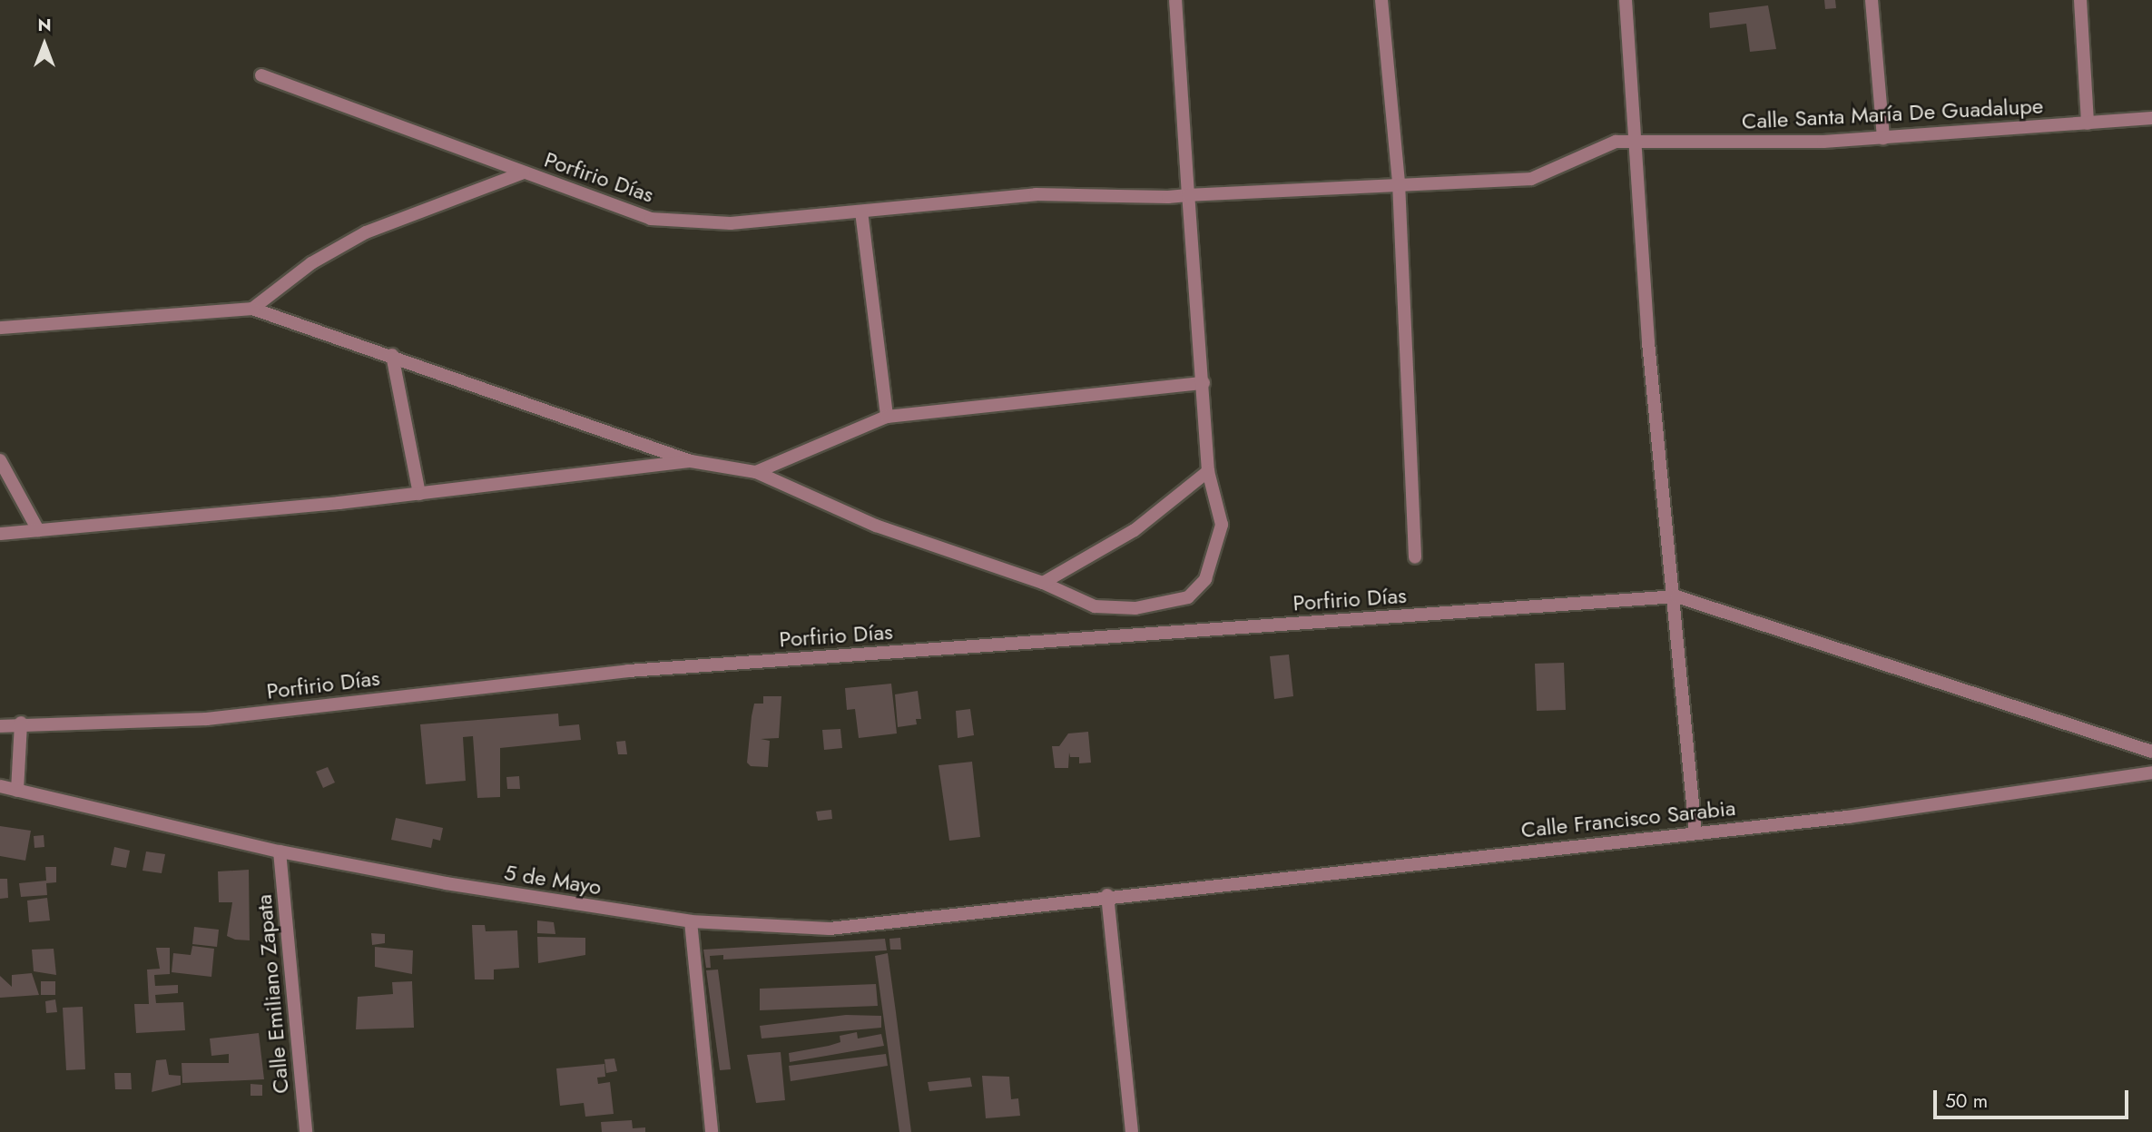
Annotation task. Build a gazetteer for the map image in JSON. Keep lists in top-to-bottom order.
{
  "streets": {
    "street": [
      "Calle Santa María De Guadalupe",
      "Porfirio Días",
      "Calle Francisco Sarabia",
      "5 de Mayo",
      "Calle Emiliano Zapata"
    ]
  },
  "crossings": [
    ["Calle Santa María De Guadalupe", "Porfirio Días"],
    ["Calle Francisco Sarabia", "5 de Mayo"],
    ["5 de Mayo", "Calle Emiliano Zapata"]
  ],
  "scale_bar": "50 m",
  "north": "top"
}
